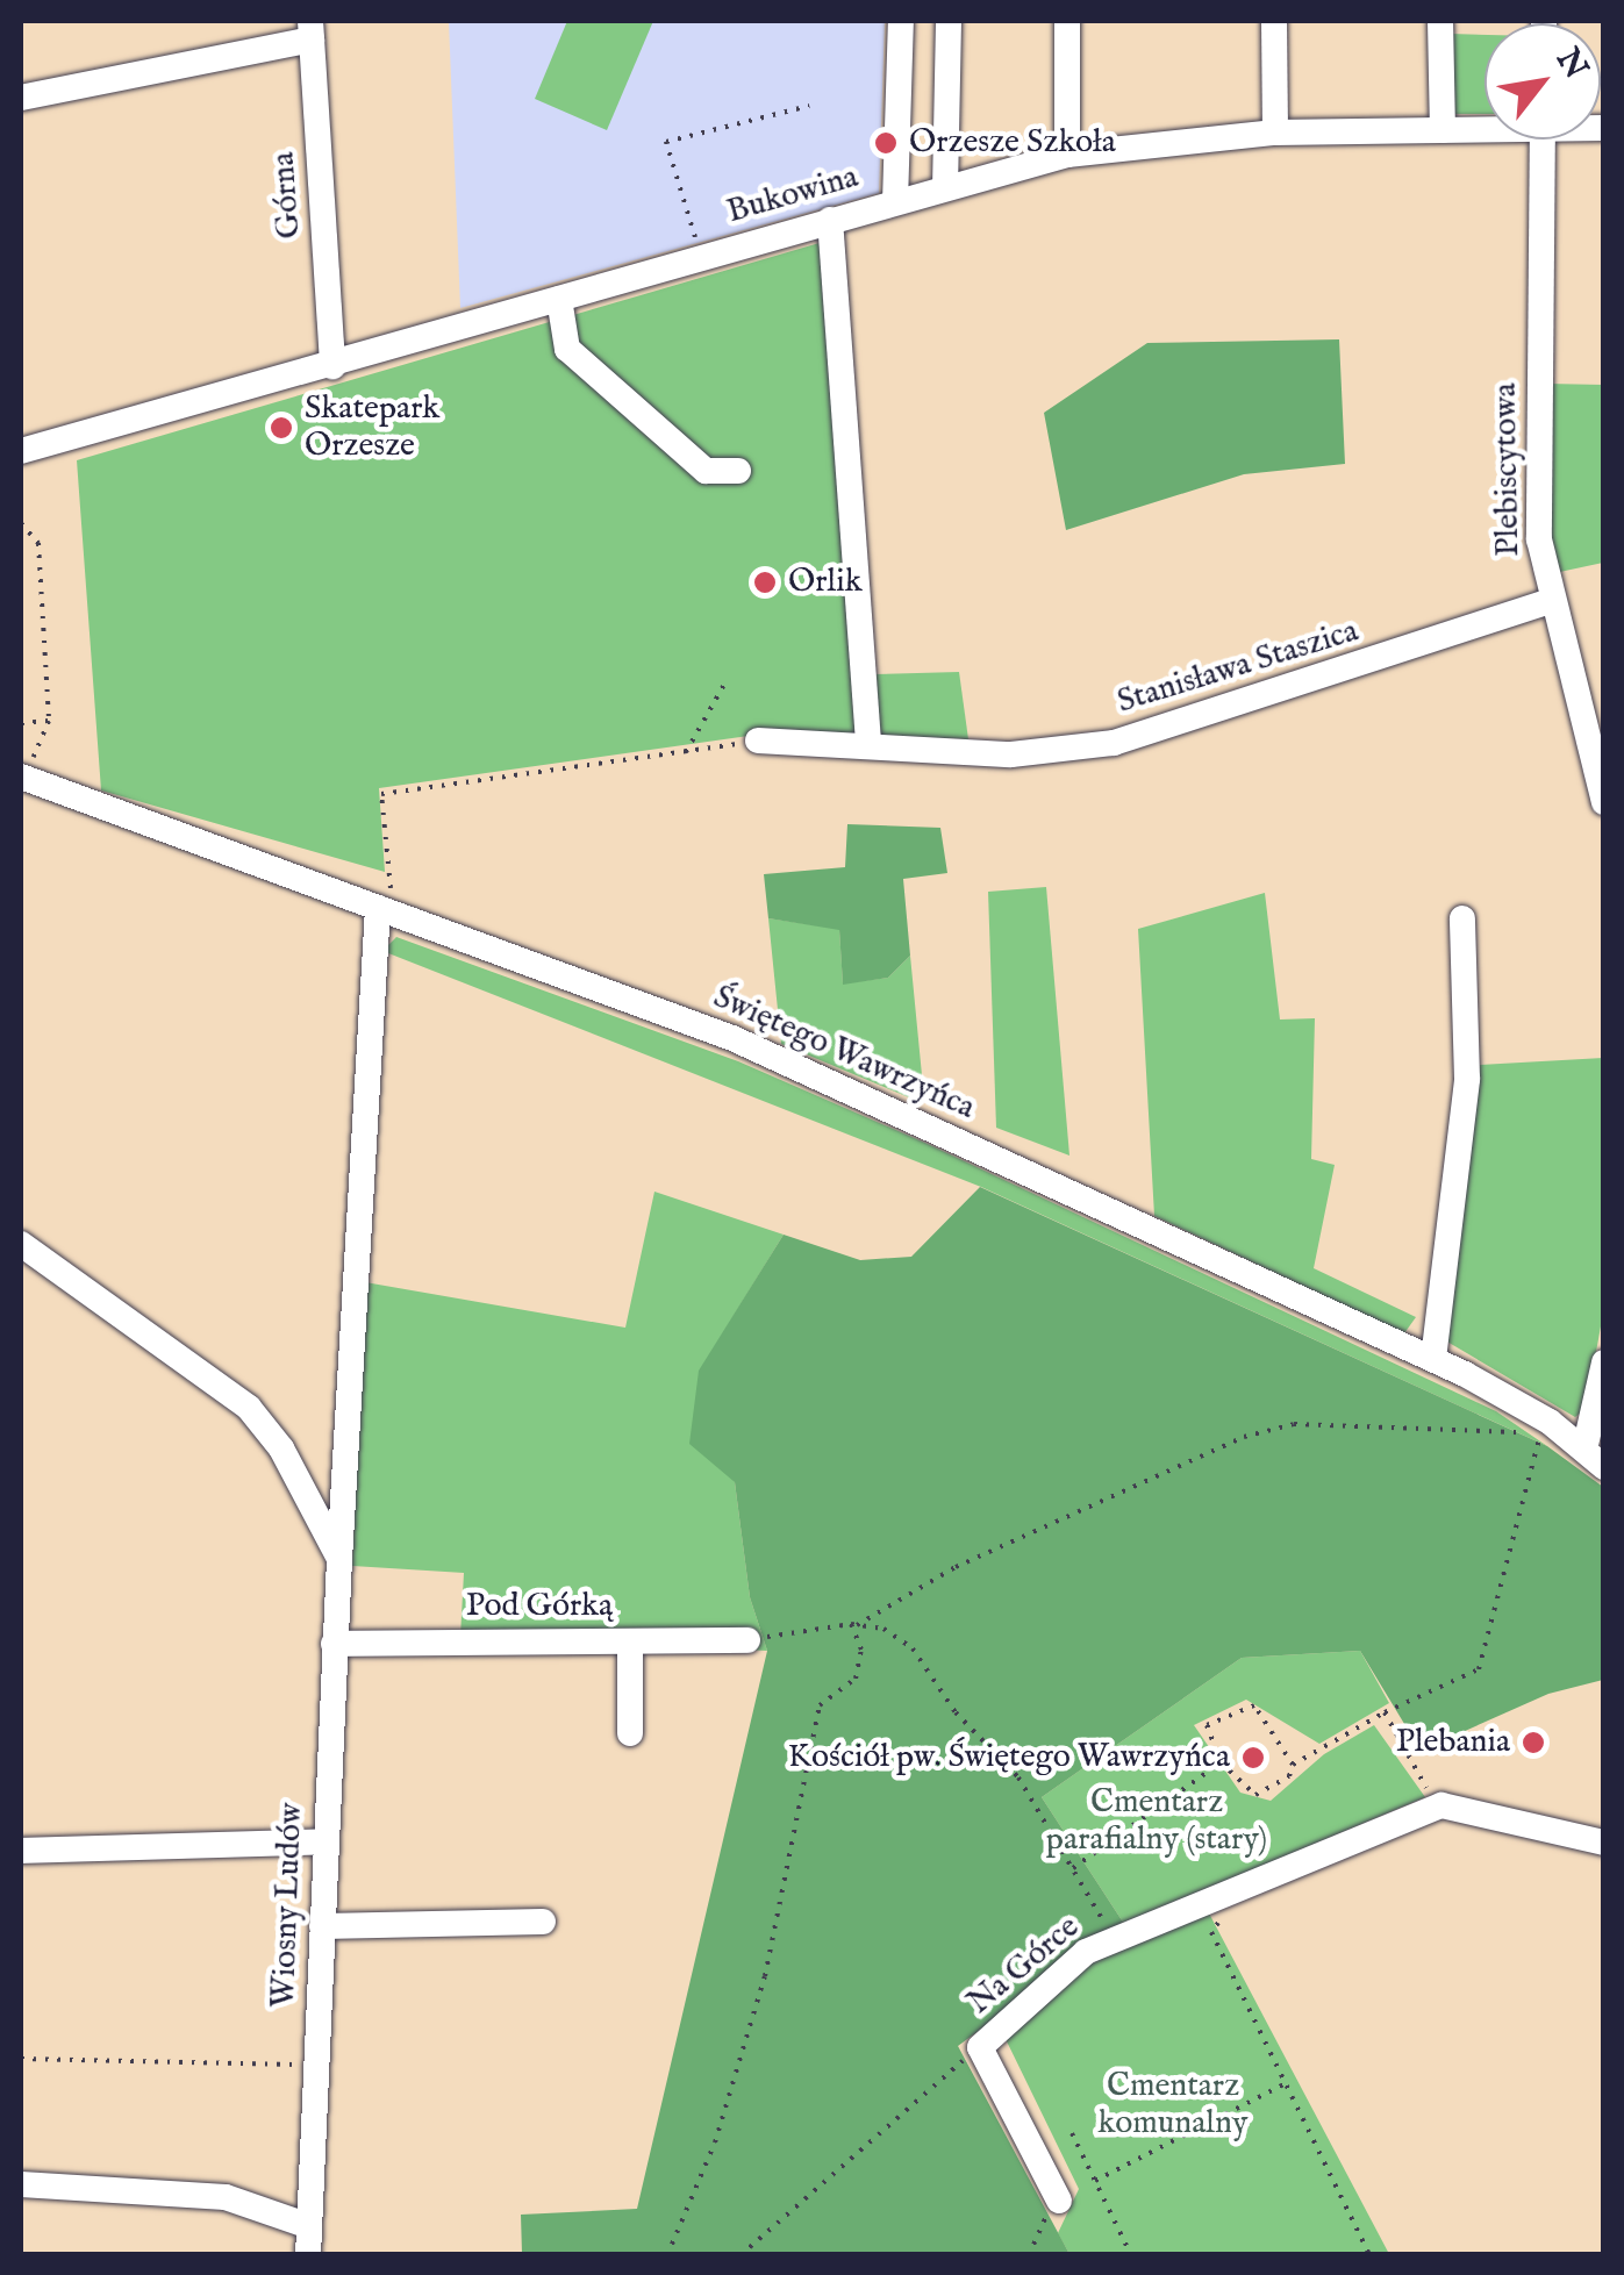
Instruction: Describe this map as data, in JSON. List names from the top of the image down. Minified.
{"streets":{"street":["Górna","Bukowina","Plebiscytowa","Stanisława Staszica","Świętego Wawrzyńca","Pod Górką","Wiosny Ludów","Na Górce"]},"crossings":[["Górna","Bukowina"],["Plebiscytowa","Stanisława Staszica"],["Świętego Wawrzyńca","Wiosny Ludów"],["Pod Górką","Wiosny Ludów"]],"parks":["Cmentarz parafialny (stary)","Cmentarz komunalny"],"places":["Orzesze Szkoła","Skatepark Orzesze","Orlik","Plebania","Kościół pw. Świętego Wawrzyńca"],"north":"top right"}
